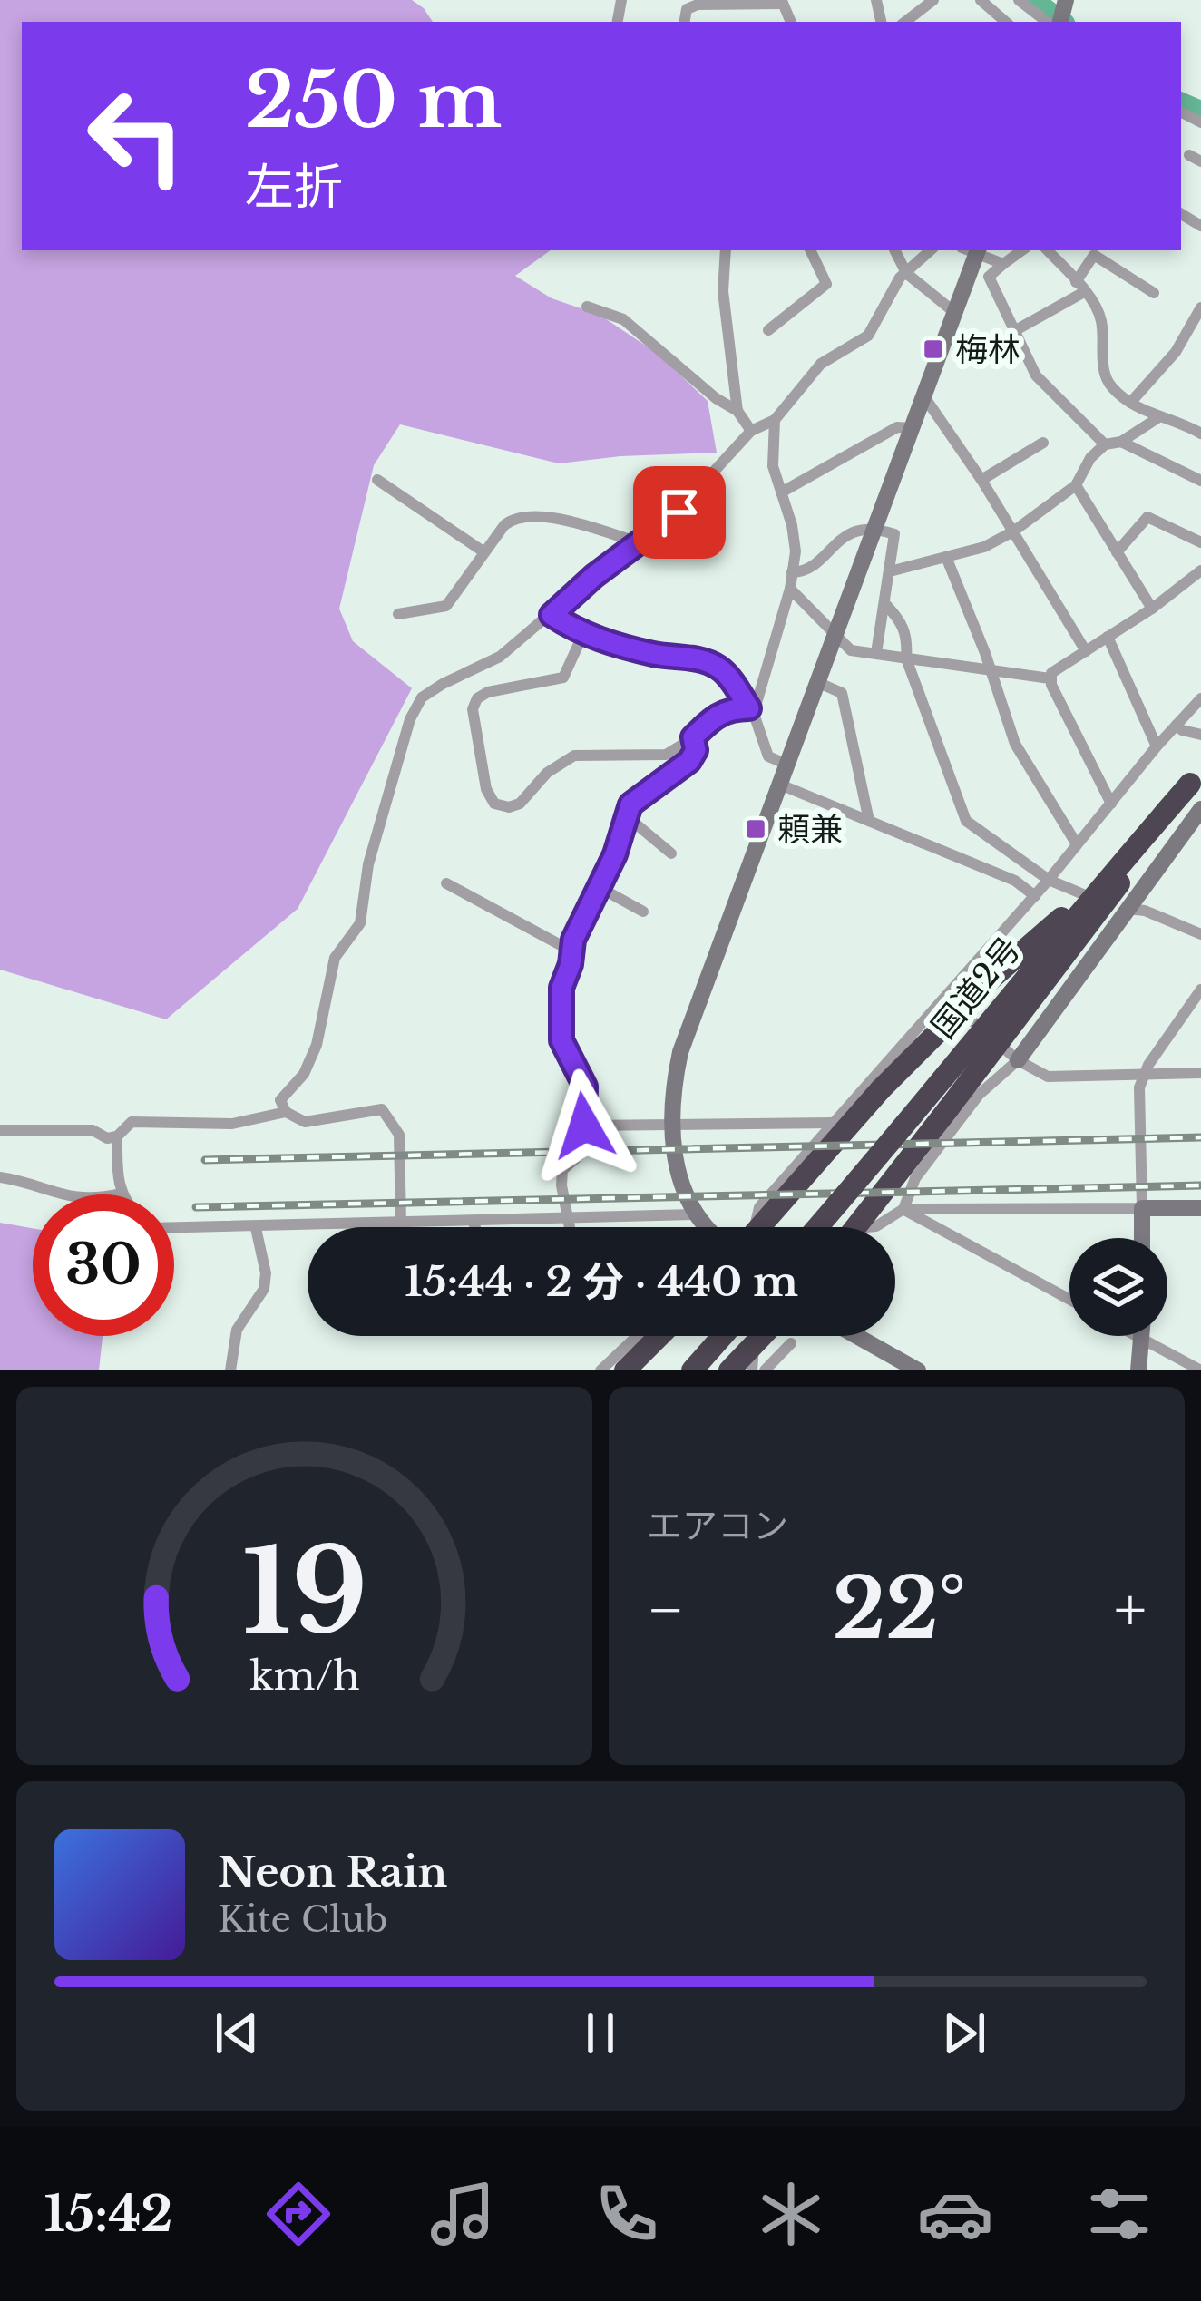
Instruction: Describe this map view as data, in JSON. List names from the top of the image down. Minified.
{"streets":{"highway":["国道2号"]},"places":{"transit":["梅林","頼兼"]},"page":{"turn":["250 m","左折"],"limit":"30","trip":"15:44 · 2 分 · 440 m","tile":"エアコン","heat":["−","22°","+"],"song":["Neon Rain","Kite Club"],"tabs":"15:42","gauge":["19","km/h"]}}
